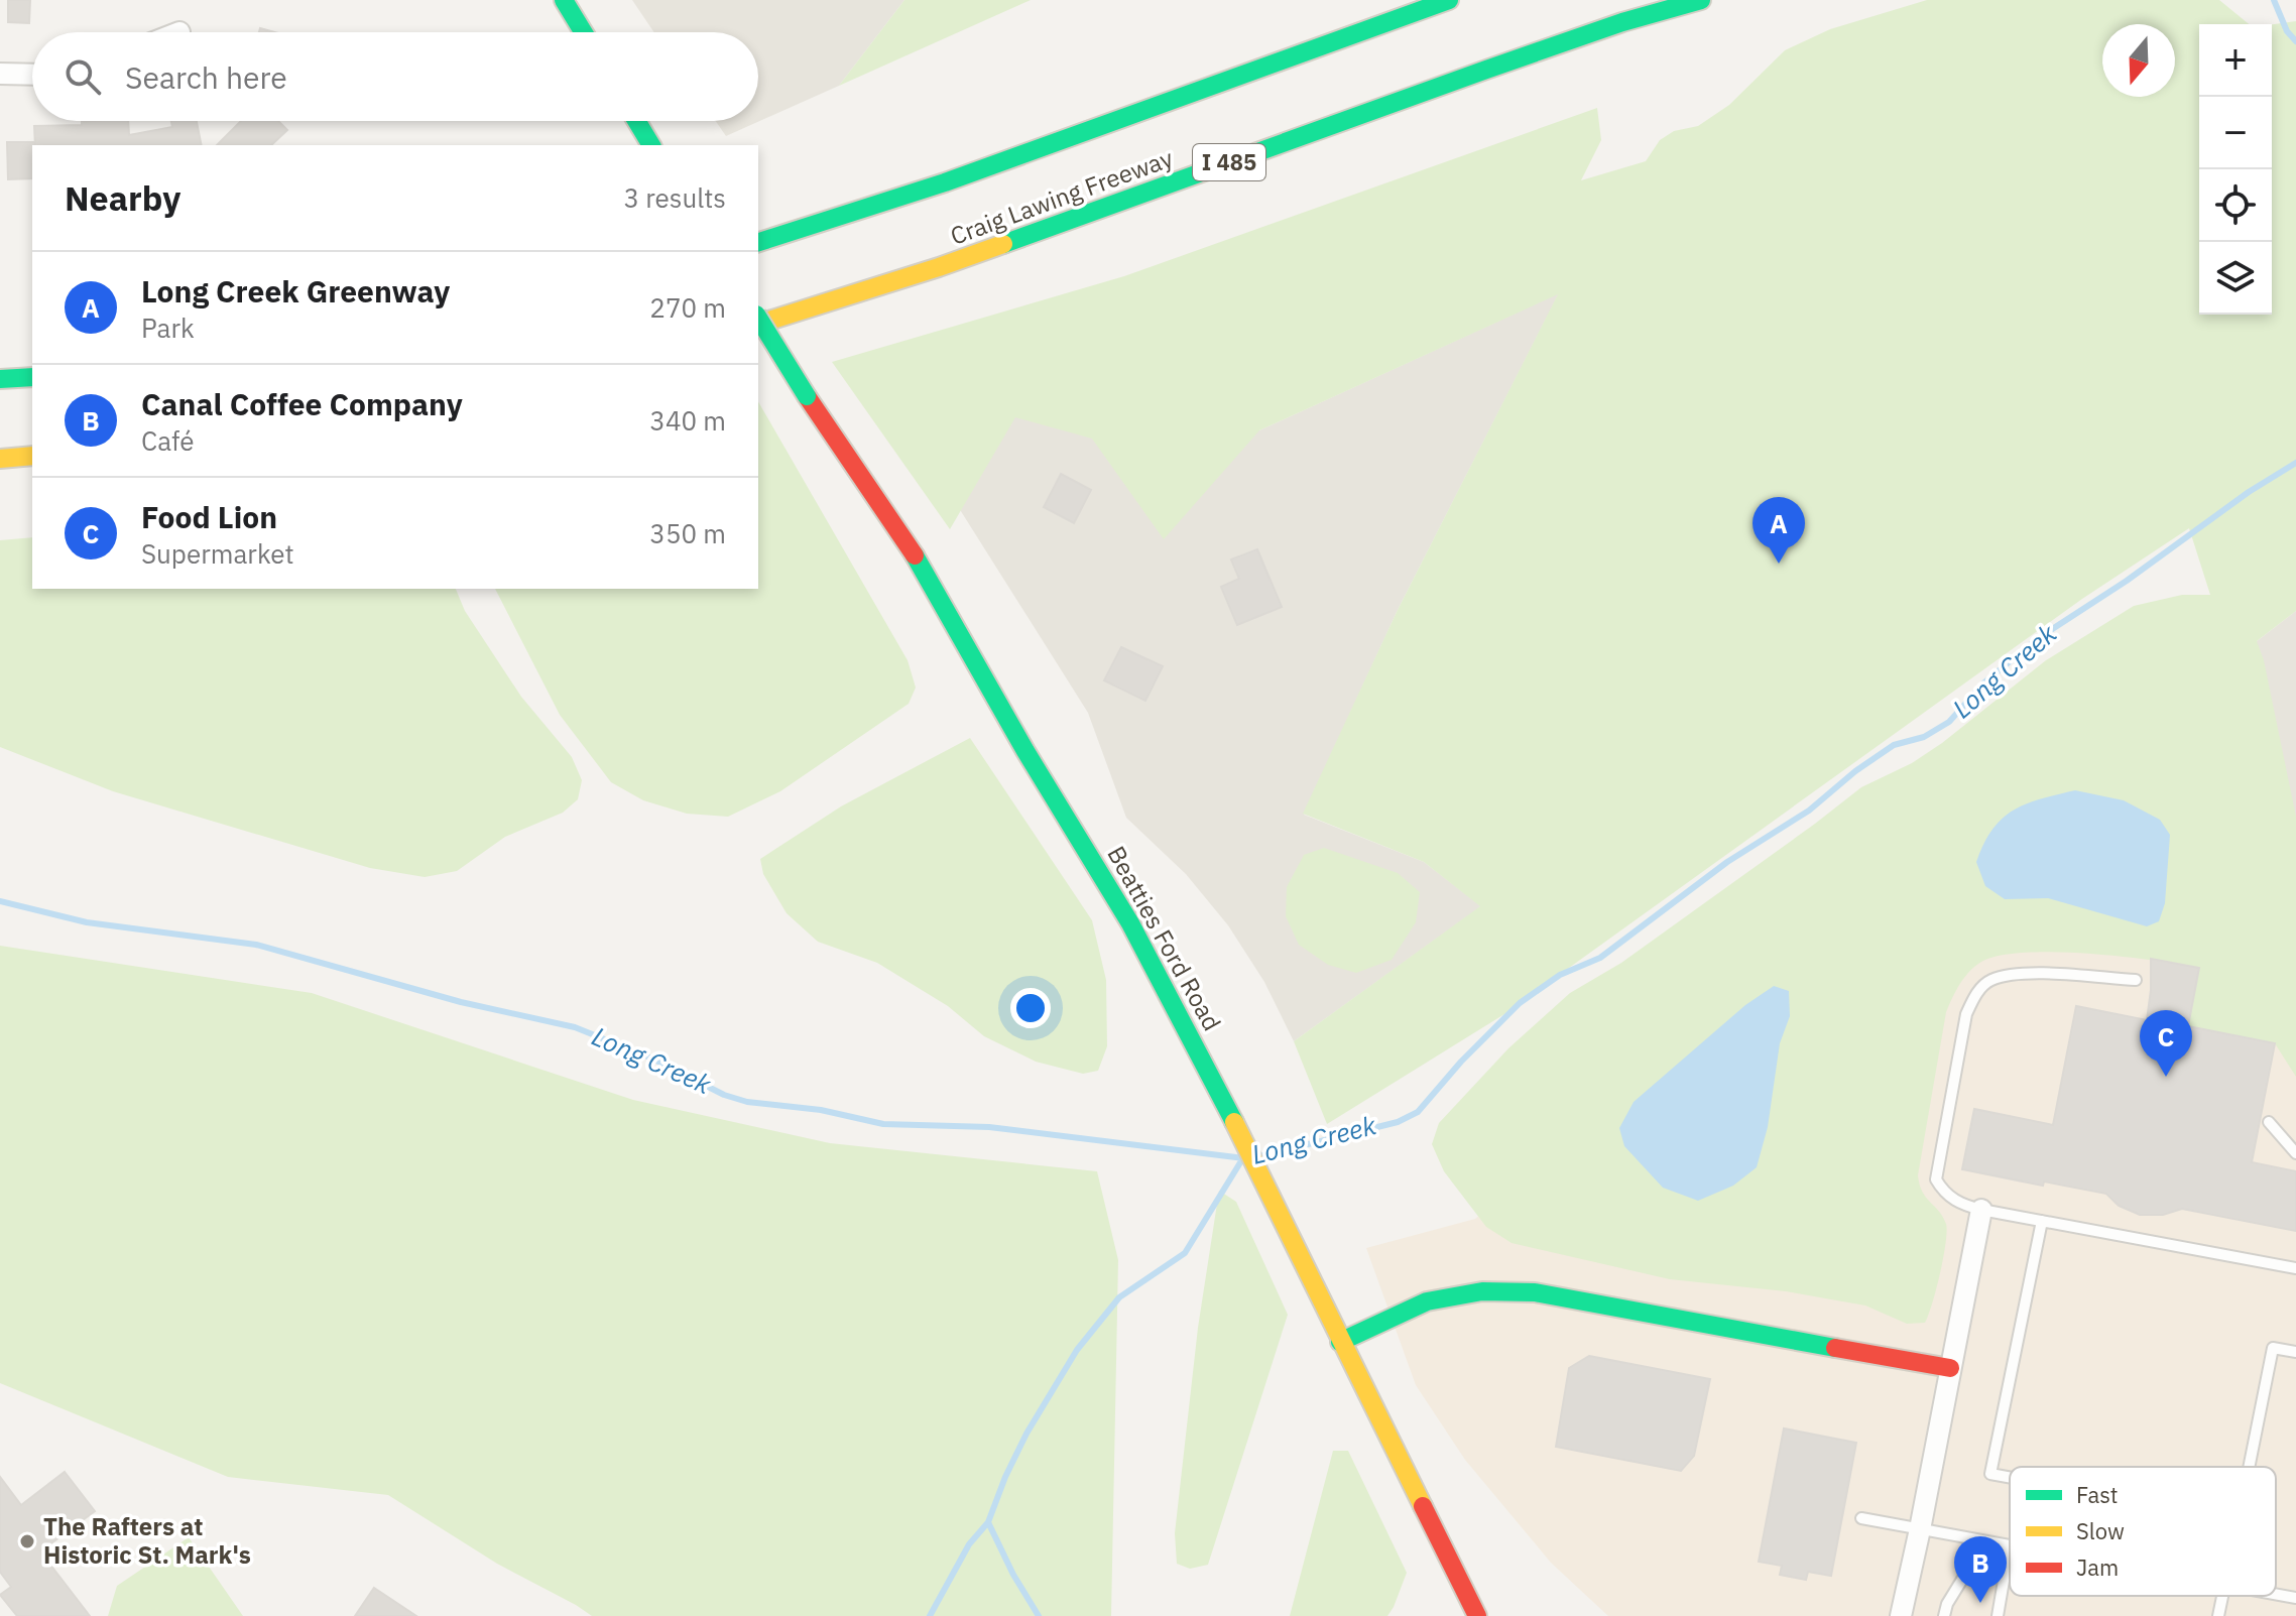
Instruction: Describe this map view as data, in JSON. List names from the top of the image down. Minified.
{"streets":{"main road":["I 485","Craig Lawing Freeway","Beatties Ford Road"]},"water":["Long Creek"],"places":["The Rafters at Historic St. Mark's"],"legend":["Fast","Slow","Jam"],"north":"bottom","page":{"map_buttons":["+","−"],"search":"Search here","heading":["Nearby","3 results"],"list":[{"mark":"A","name":"Long Creek Greenway","note":"Park","value":"270 m"},{"mark":"B","name":"Canal Coffee Company","note":"Café","value":"340 m"},{"mark":"C","name":"Food Lion","note":"Supermarket","value":"350 m"}],"pins":["A","C","B"]}}
